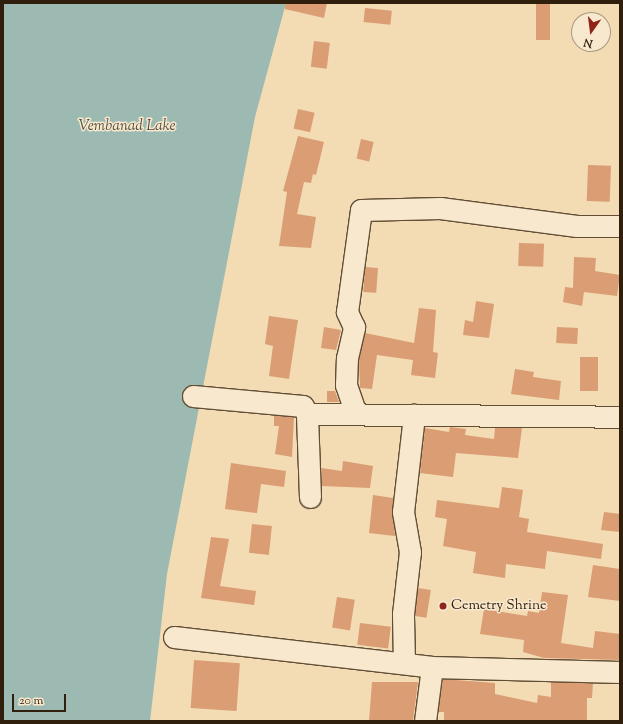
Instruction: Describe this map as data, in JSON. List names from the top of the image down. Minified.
{"water":["Vembanad Lake"],"places":["Cemetry Shrine"],"scale_bar":"20 m","north":"bottom"}
